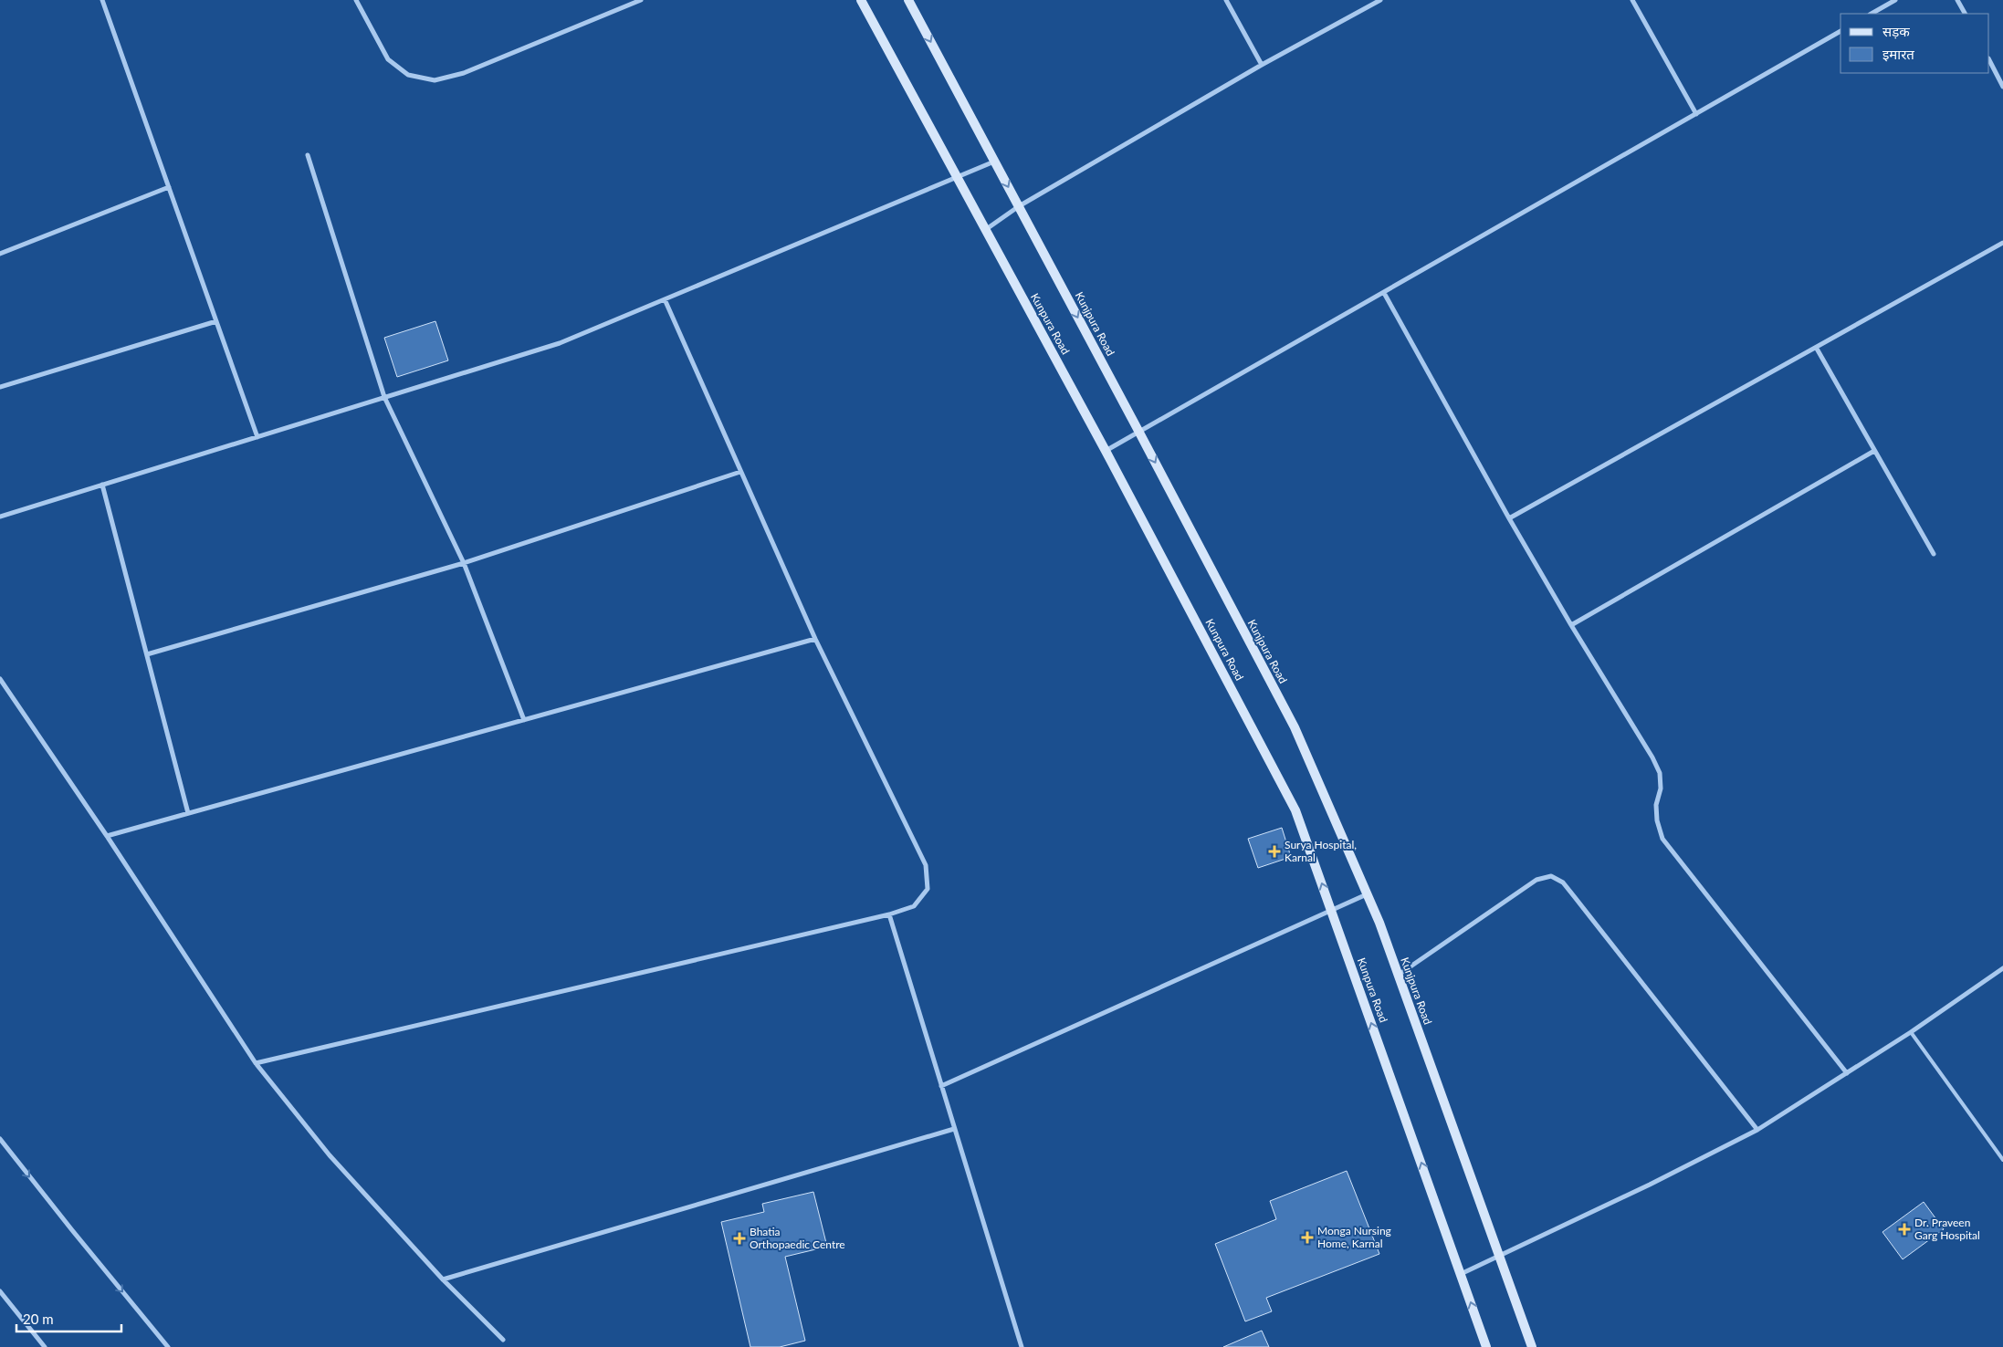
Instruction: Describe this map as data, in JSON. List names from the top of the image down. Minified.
{"streets":{"street":["Kunpura Road","Kunjpura Road"]},"one_way":["Kunpura Road","Kunjpura Road"],"places":{"health":["Surya Hospital, Karnal","Dr. Praveen Garg Hospital","Monga Nursing Home, Karnal","Bhatia Orthopaedic Centre"]},"legend":["सड़क","इमारत"],"scale_bar":"20 m"}
